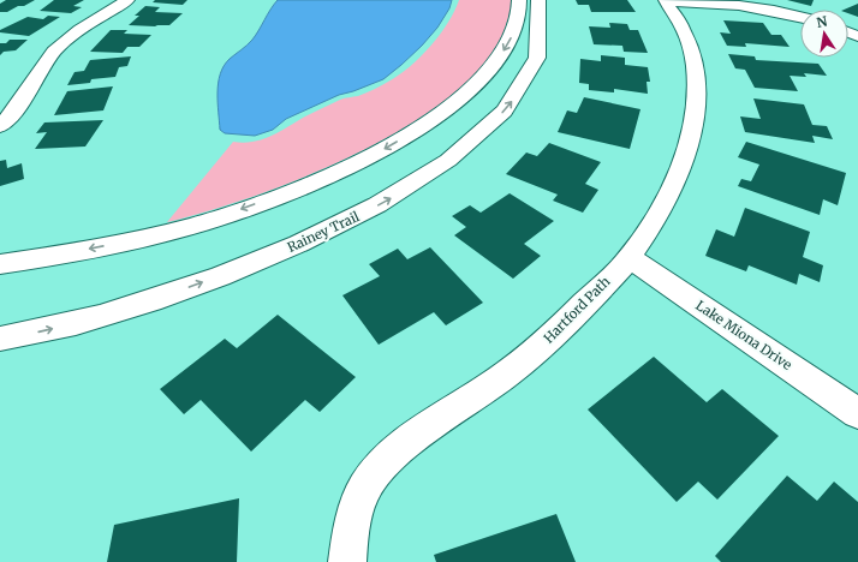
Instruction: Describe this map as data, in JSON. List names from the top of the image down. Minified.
{"streets":{"street":["Rainey Trail","Hartford Path","Lake Miona Drive"]},"crossings":[["Hartford Path","Lake Miona Drive"]],"north":"top"}
